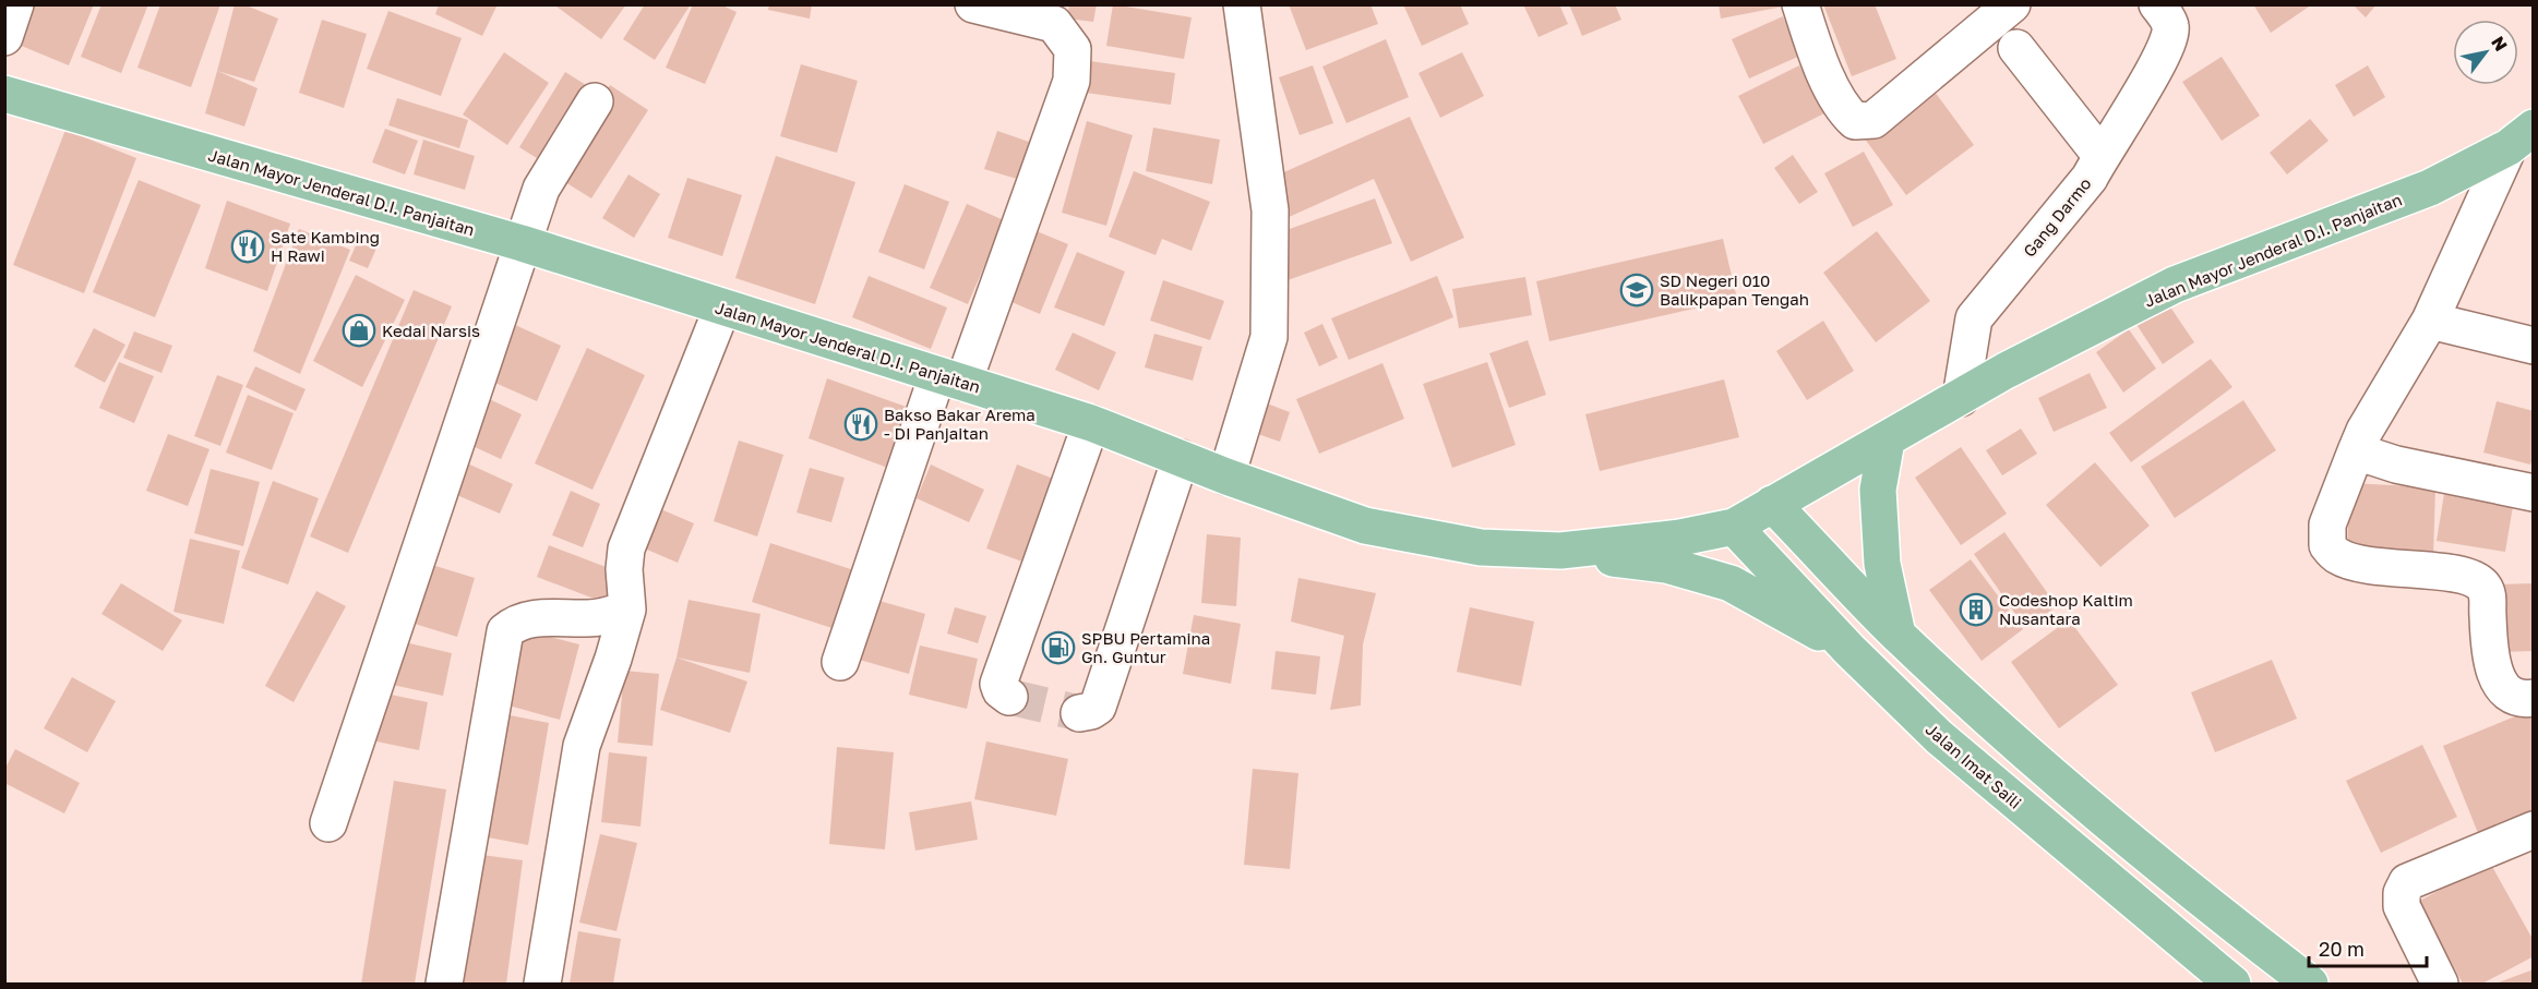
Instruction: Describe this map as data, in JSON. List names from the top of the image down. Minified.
{"streets":{"main road":["Jalan Mayor Jenderal D.I. Panjaitan","Jalan Imat Saili"],"street":["Gang Darmo"]},"crossings":[["Jalan Mayor Jenderal D.I. Panjaitan","Gang Darmo"],["Jalan Mayor Jenderal D.I. Panjaitan","Jalan Imat Saili"]],"places":{"restaurant":["Sate Kambing H Rawi","Bakso Bakar Arema - DI Panjaitan"],"school or university":["SD Negeri 010 Balikpapan Tengah"],"shop":["Kedai Narsis"],"building":["Codeshop Kaltim Nusantara"],"fuel station":["SPBU Pertamina Gn. Guntur"]},"scale_bar":"20 m","north":"top right"}
